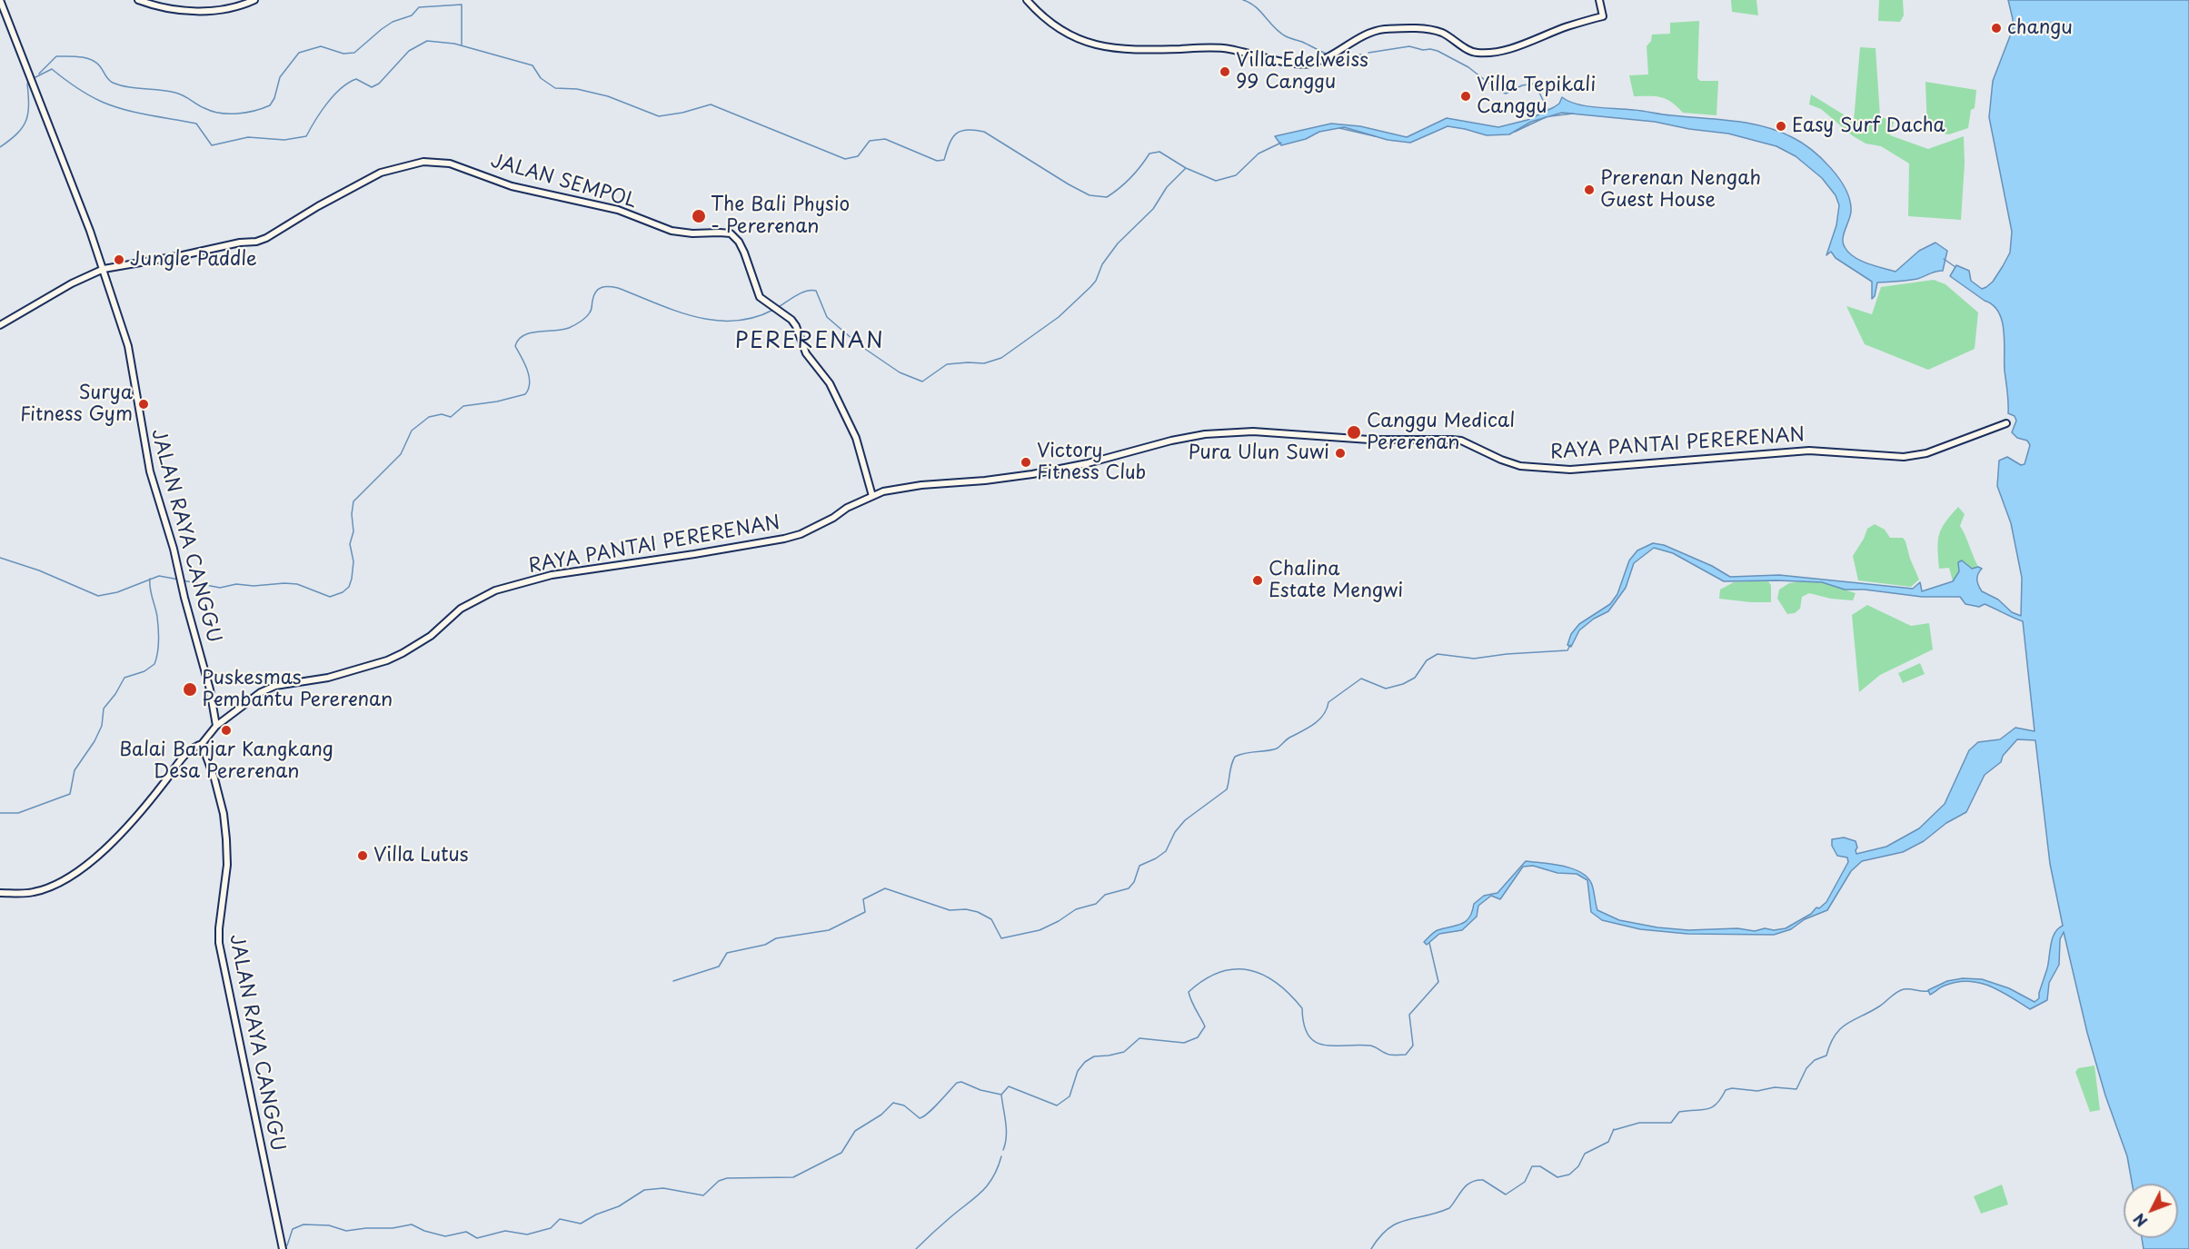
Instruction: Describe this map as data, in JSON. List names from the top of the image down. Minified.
{"streets":{"street":["JALAN SEMPOL","RAYA PANTAI PERERENAN","JALAN RAYA CANGGU"]},"crossings":[["JALAN SEMPOL","RAYA PANTAI PERERENAN"],["JALAN SEMPOL","JALAN RAYA CANGGU"],["RAYA PANTAI PERERENAN","JALAN RAYA CANGGU"]],"districts":["PERERENAN"],"places":["changu","Villa Edelweiss 99 Canggu","Villa Tepikali Canggu","Easy Surf Dacha","Prerenan Nengah Guest House","The Bali Physio - Pererenan","Jungle Paddle","Surya Fitness Gym","Canggu Medical Pererenan","Pura Ulun Suwi","Victory Fitness Club","Chalina Estate Mengwi","Puskesmas Pembantu Pererenan","Balai Banjar Kangkang Desa Pererenan","Villa Lutus"],"north":"bottom left"}
